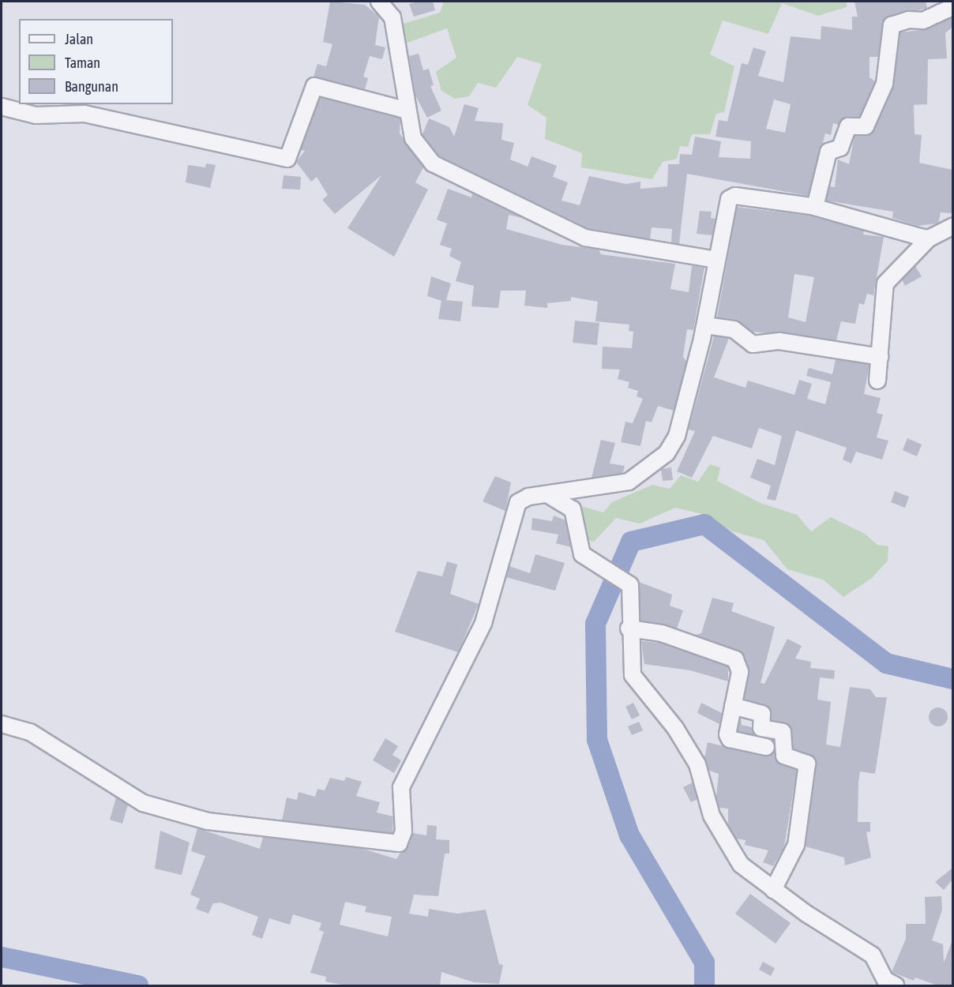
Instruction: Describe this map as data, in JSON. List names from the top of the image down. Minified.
{"legend":["Jalan","Taman","Bangunan"]}
